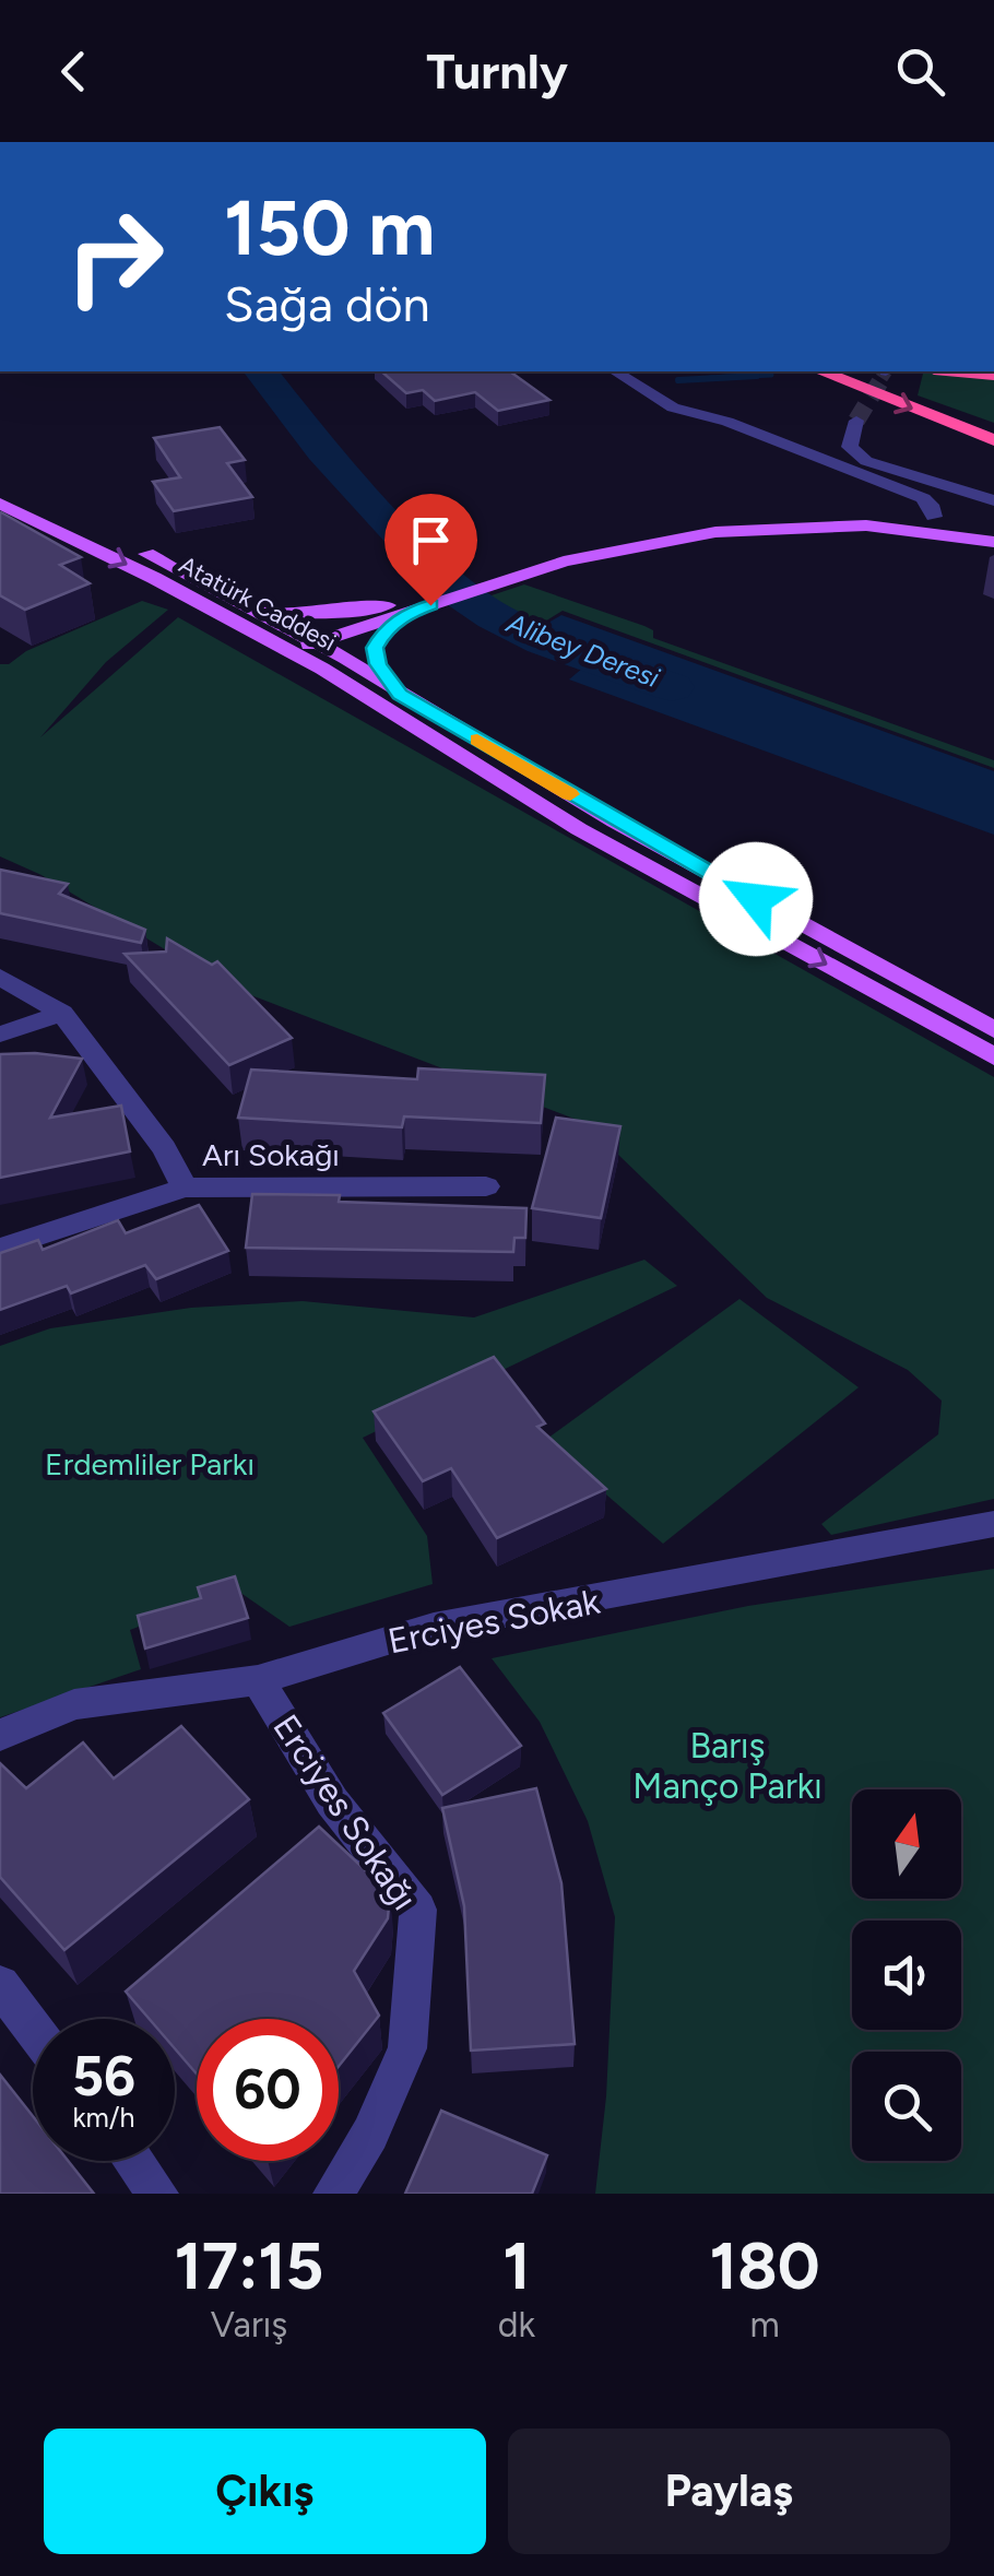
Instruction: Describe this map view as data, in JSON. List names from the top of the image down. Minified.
{"streets":{"main road":["Atatürk Caddesi"],"street":["Arı Sokağı","Erciyes Sokak","Erciyes Sokağı"]},"crossings":[["Erciyes Sokak","Erciyes Sokağı"]],"water":["Alibey Deresi"],"parks":["Erdemliler Parkı","Barış Manço Parkı"],"north":"top","page":{"header":"Turnly","turn":["150 m","Sağa dön"],"speed":"56 km/h","limit":"60","eta":["17:15","Varış","1","dk","180","m"],"buttons":["Çıkış","Paylaş"]}}
